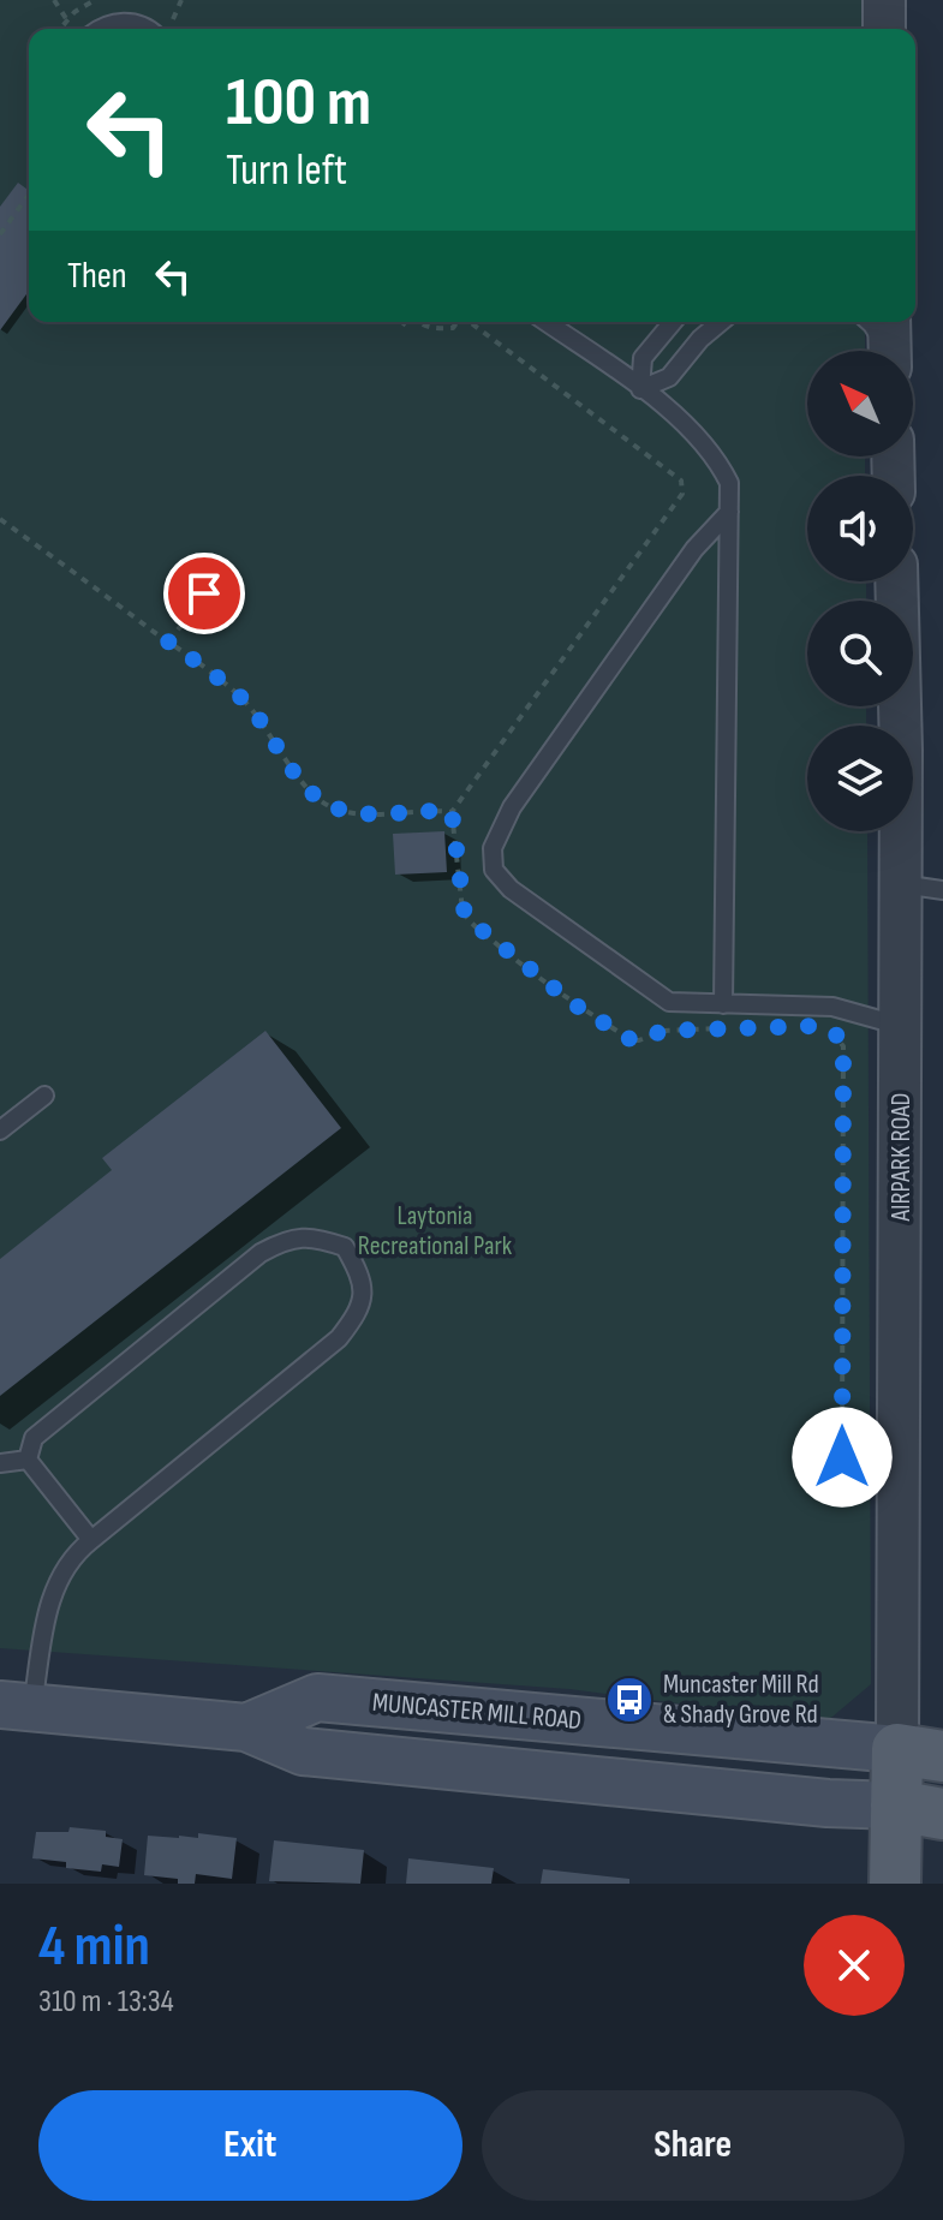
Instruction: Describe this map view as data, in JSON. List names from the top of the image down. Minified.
{"streets":{"main road":["MUNCASTER MILL ROAD"],"street":["AIRPARK ROAD"]},"crossings":[["AIRPARK ROAD","MUNCASTER MILL ROAD"]],"parks":["Laytonia Recreational Park"],"places":{"bus stop":["Muncaster Mill Rd & Shady Grove Rd"]},"north":"top left","page":{"turn":["100 m","Turn left"],"then":"Then","heading":["4 min","310 m · 13:34"],"buttons":["Exit","Share"]}}
